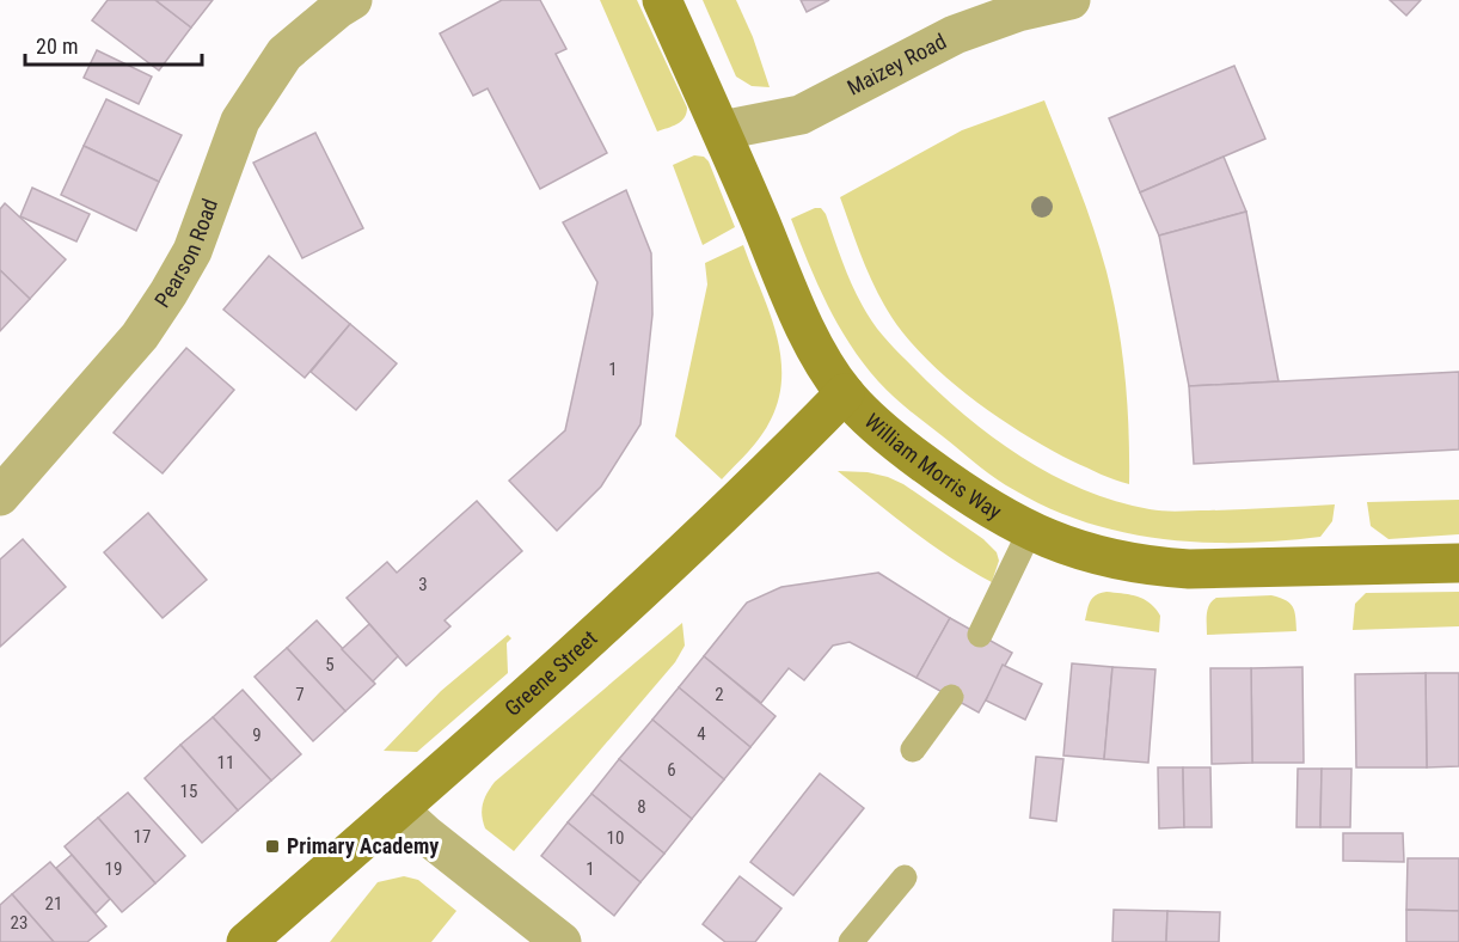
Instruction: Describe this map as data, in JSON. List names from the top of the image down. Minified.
{"streets":{"street":["Maizey Road","Pearson Road","William Morris Way","Greene Street"]},"crossings":[["Maizey Road","William Morris Way"],["William Morris Way","Greene Street"]],"places":{"transit":["Primary Academy"]},"house_numbers":["1","3","5","7","2","4","9","11","6","15","8","17","10","19","1","21","23"],"scale_bar":"20 m"}
